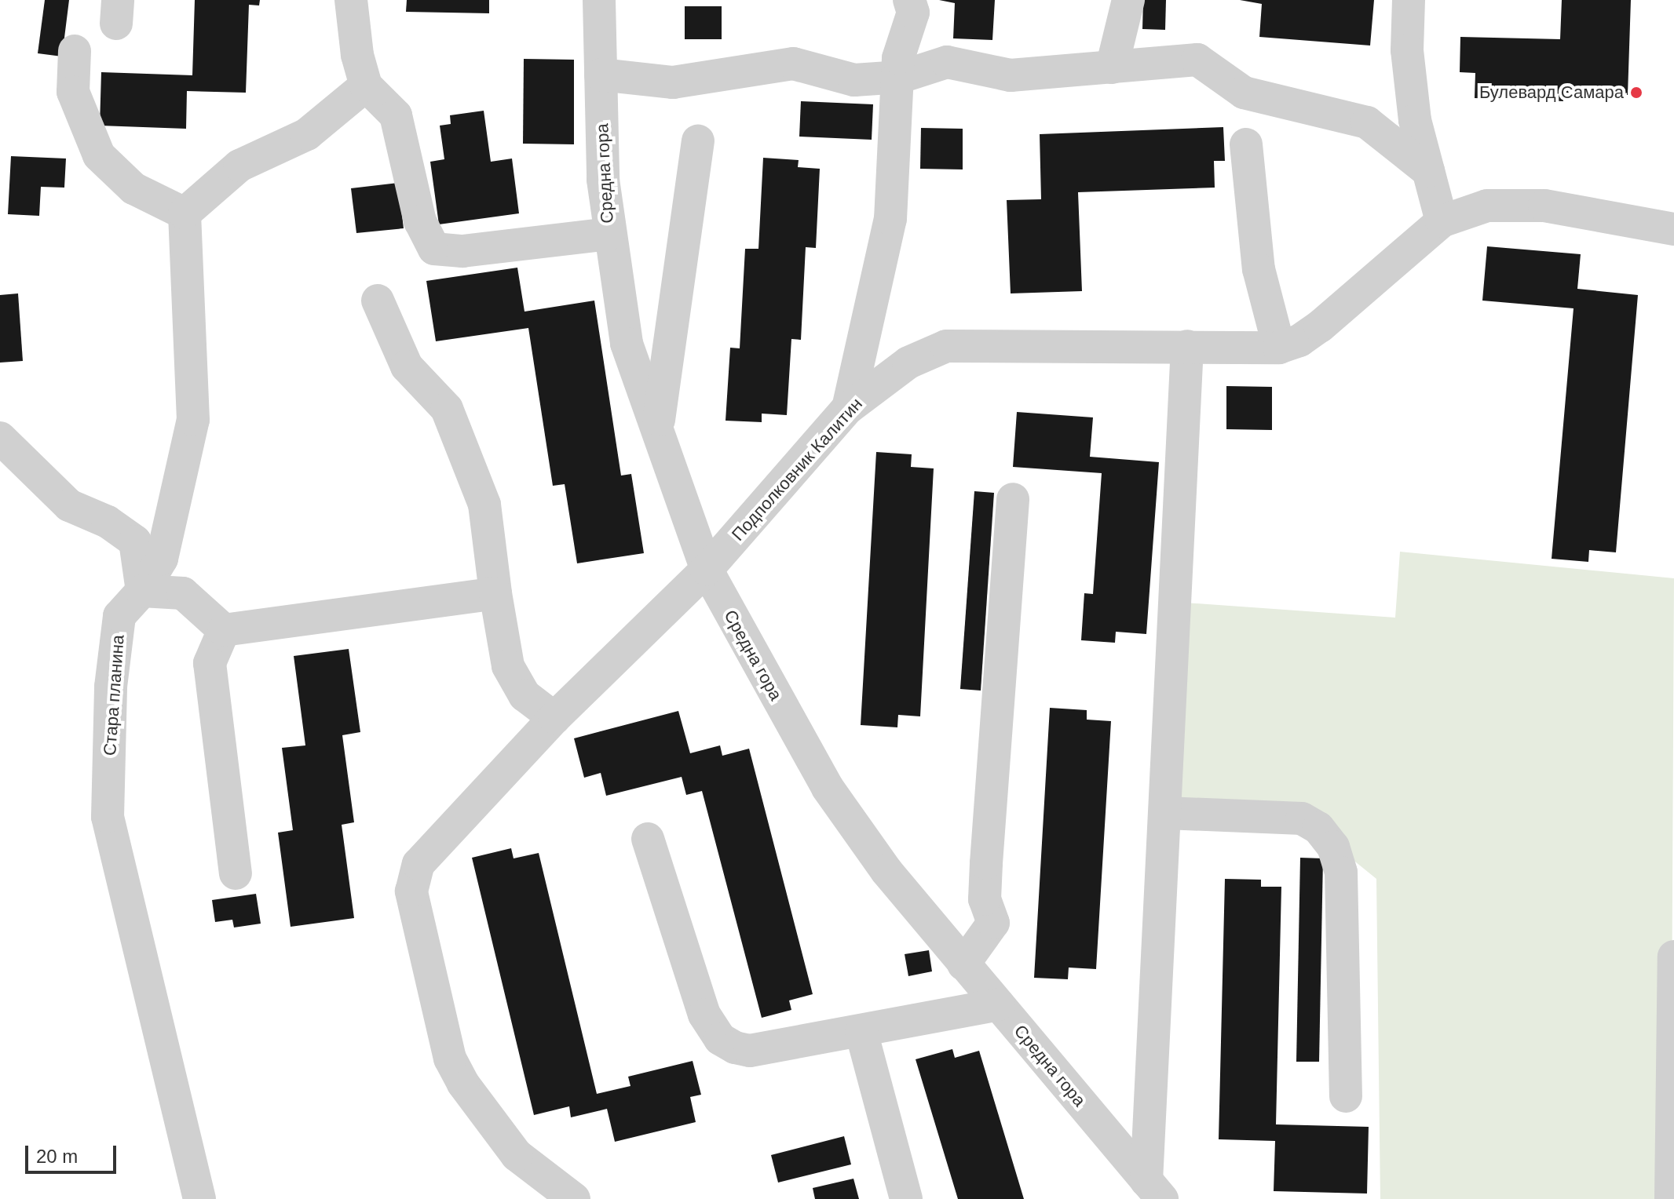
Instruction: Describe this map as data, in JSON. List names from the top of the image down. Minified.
{"streets":{"street":["Средна гора","Подполковник Калитин","Стара планина"]},"crossings":[["Средна гора","Подполковник Калитин"]],"places":["Булевард Самара"],"scale_bar":"20 m"}
